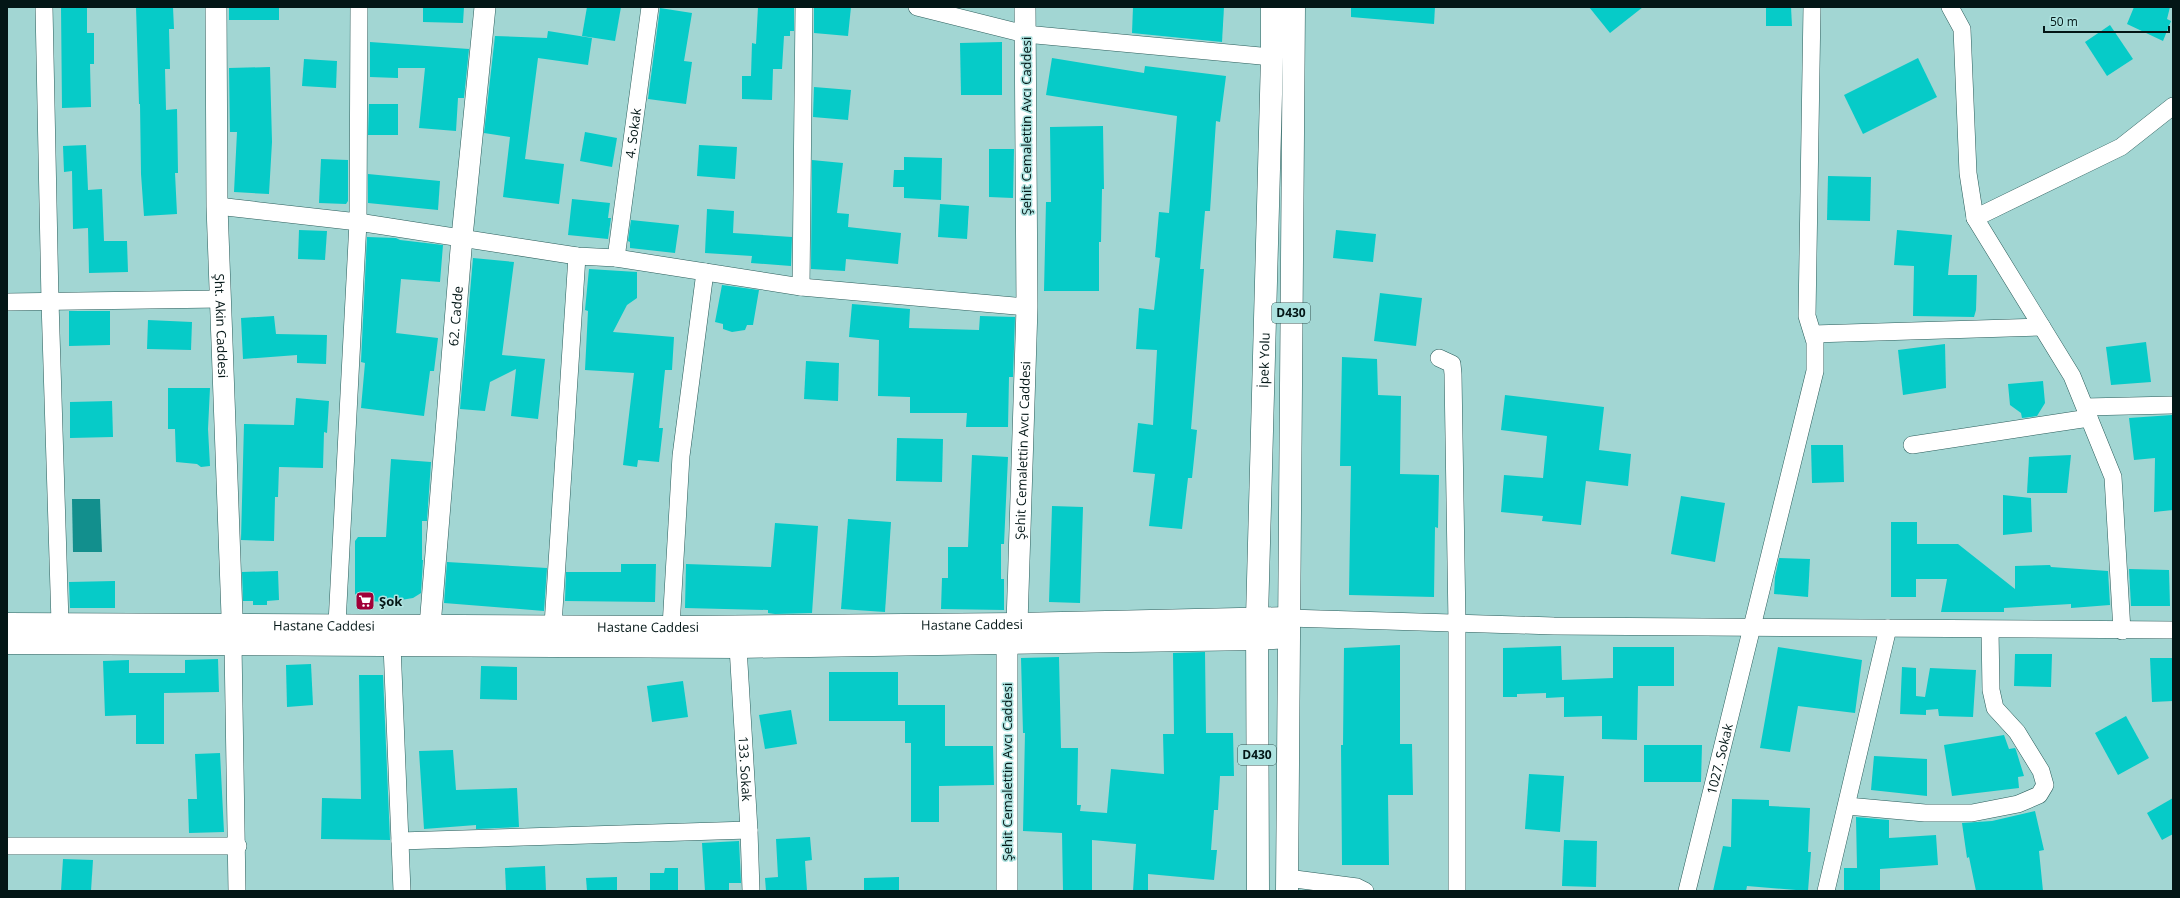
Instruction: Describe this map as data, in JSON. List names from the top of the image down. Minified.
{"streets":{"main road":["D430","İpek Yolu","Hastane Caddesi"],"street":["Şehit Cemalettin Avcı Caddesi","4. Sokak","62. Cadde","Şht. Akin Caddesi","1027. Sokak","133. Sokak"]},"crossings":[["Şehit Cemalettin Avcı Caddesi","Hastane Caddesi"],["D430","İpek Yolu"],["D430","Hastane Caddesi"],["62. Cadde","Hastane Caddesi"],["Şht. Akin Caddesi","Hastane Caddesi"],["İpek Yolu","Hastane Caddesi"],["Hastane Caddesi","133. Sokak"]],"places":{"supermarket":["Şok"]},"scale_bar":"50 m"}
